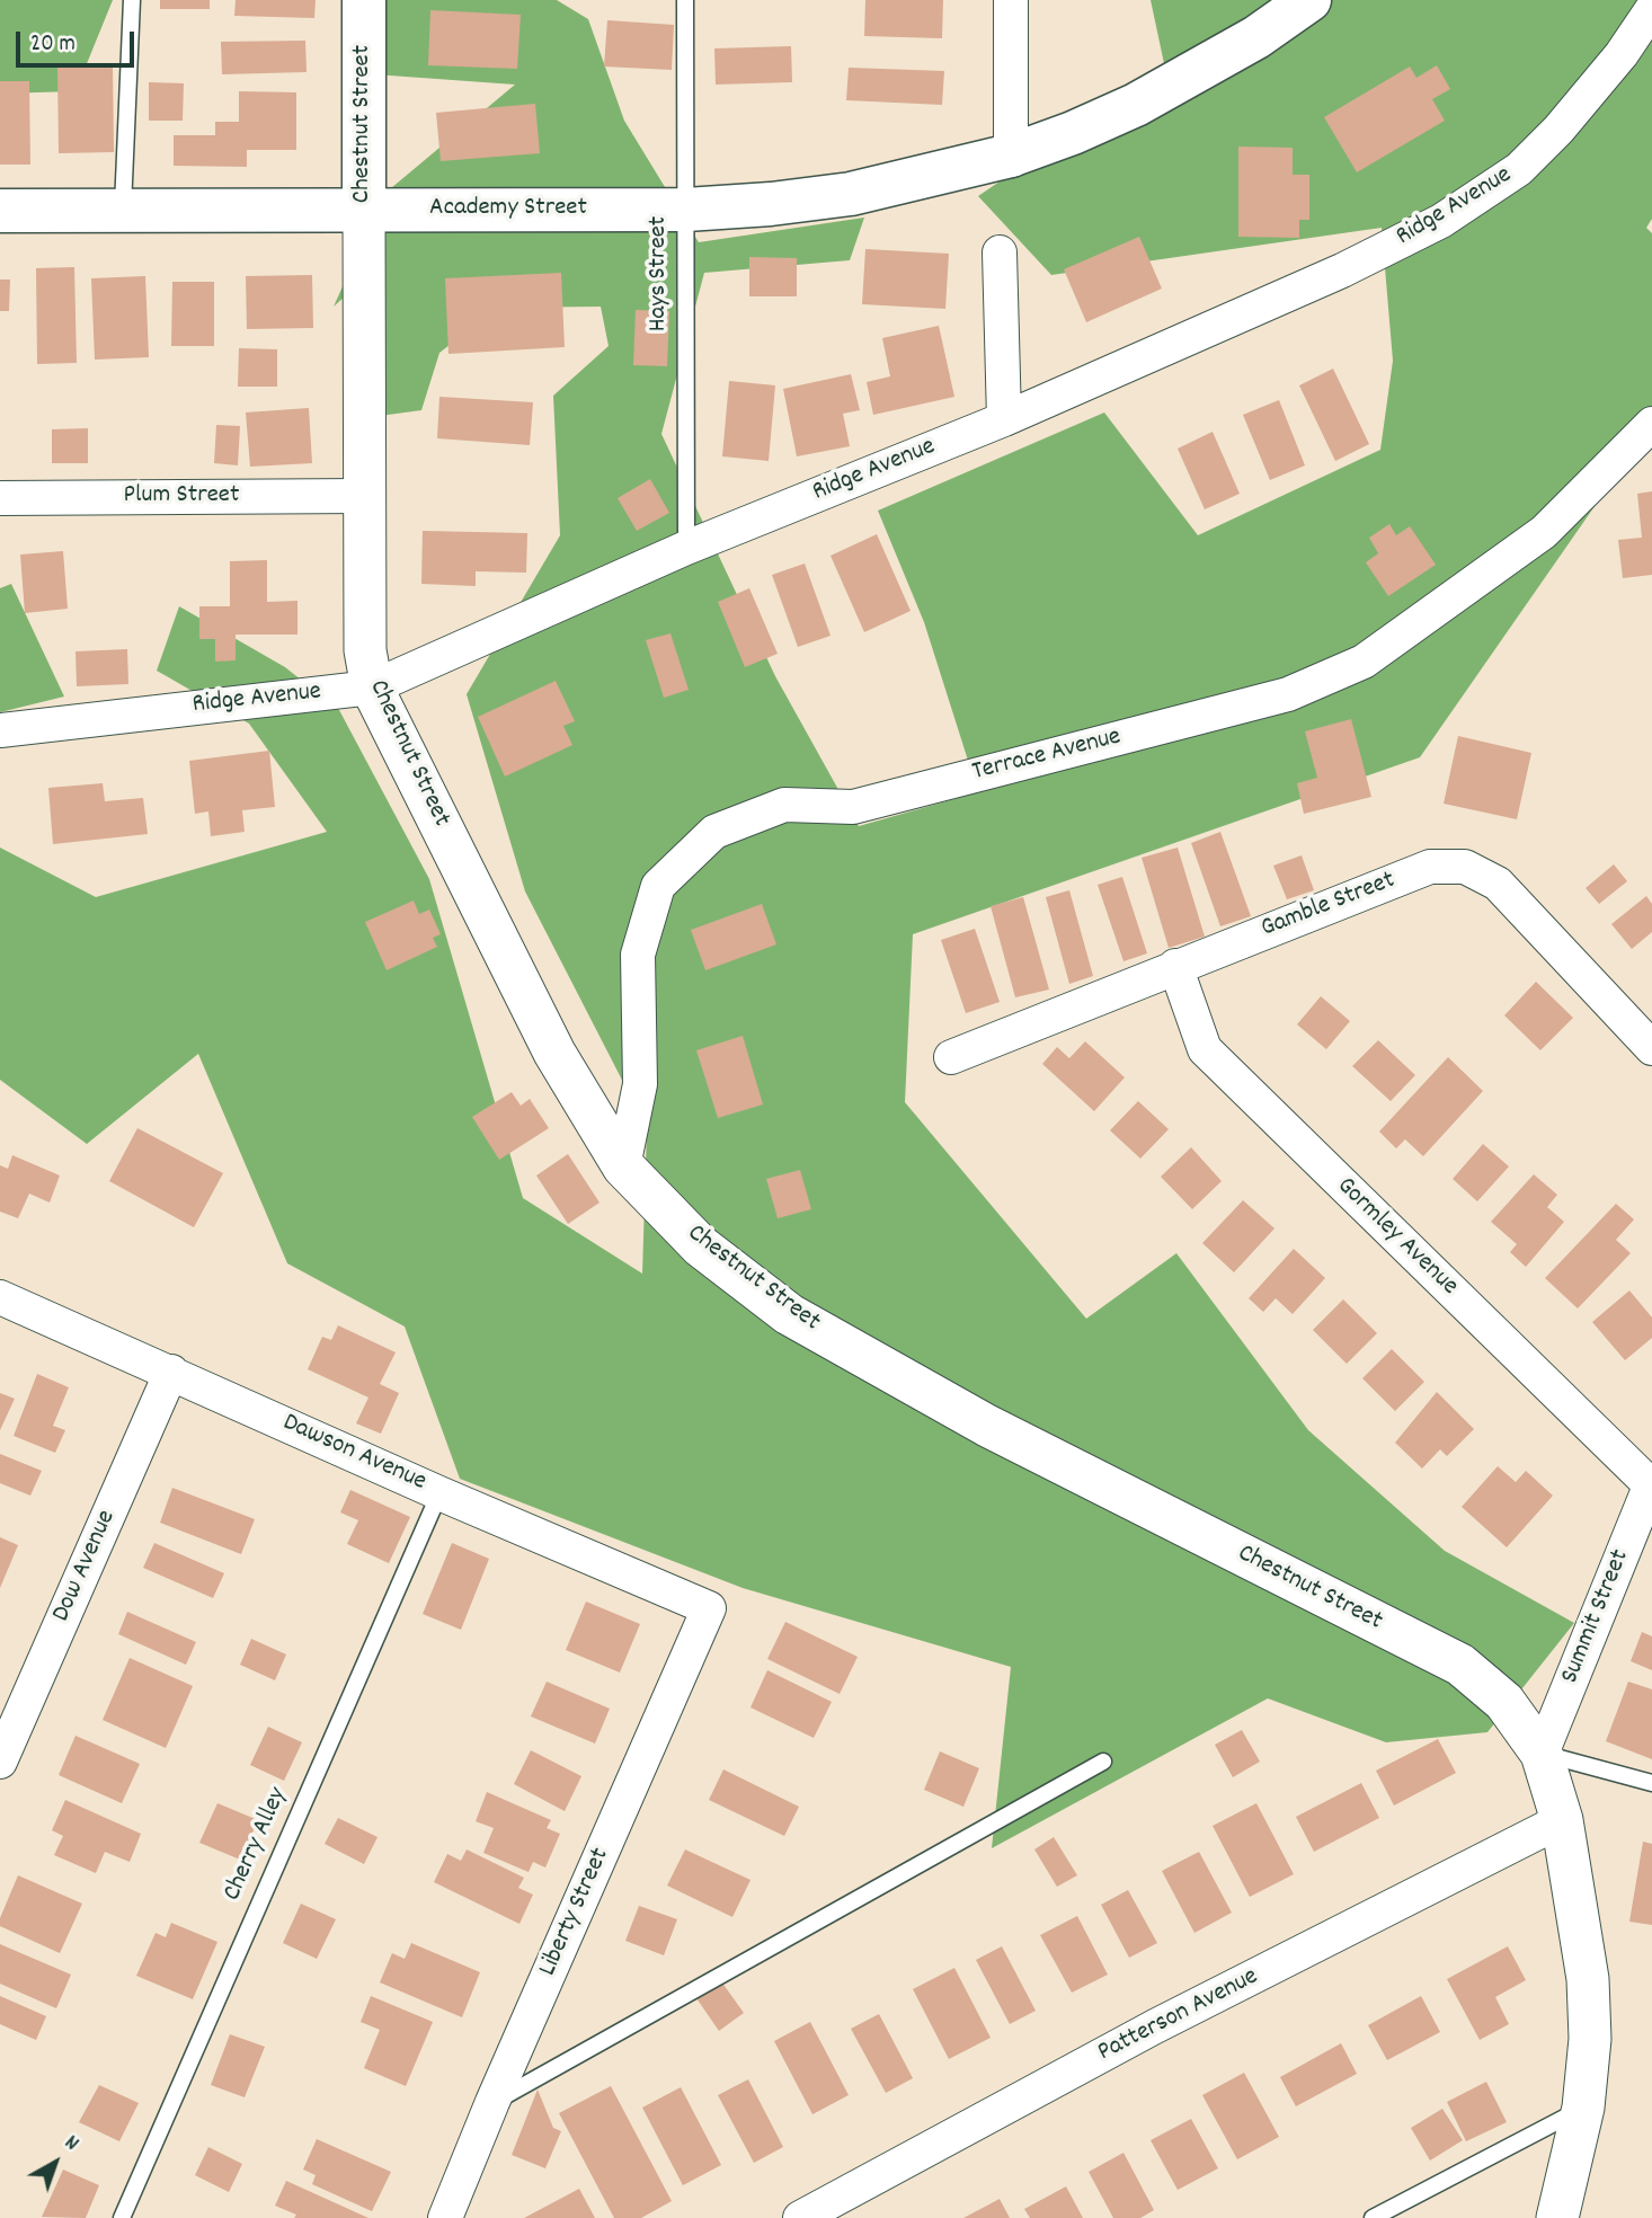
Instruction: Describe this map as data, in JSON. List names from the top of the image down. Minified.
{"streets":{"main road":["Chestnut Street","Academy Street"],"street":["Ridge Avenue","Plum Street","Terrace Avenue","Gamble Street","Gormley Avenue","Dawson Avenue","Dow Avenue","Summit Street","Liberty Street","Patterson Avenue"],"lane":["Hays Street","Cherry Alley"]},"crossings":[["Chestnut Street","Ridge Avenue"],["Chestnut Street","Academy Street"],["Chestnut Street","Plum Street"],["Chestnut Street","Terrace Avenue"],["Chestnut Street","Summit Street"],["Chestnut Street","Patterson Avenue"],["Ridge Avenue","Hays Street"],["Academy Street","Hays Street"],["Gamble Street","Gormley Avenue"],["Gormley Avenue","Summit Street"],["Dawson Avenue","Dow Avenue"],["Dawson Avenue","Cherry Alley"],["Dawson Avenue","Liberty Street"]],"scale_bar":"20 m","north":"top right"}
